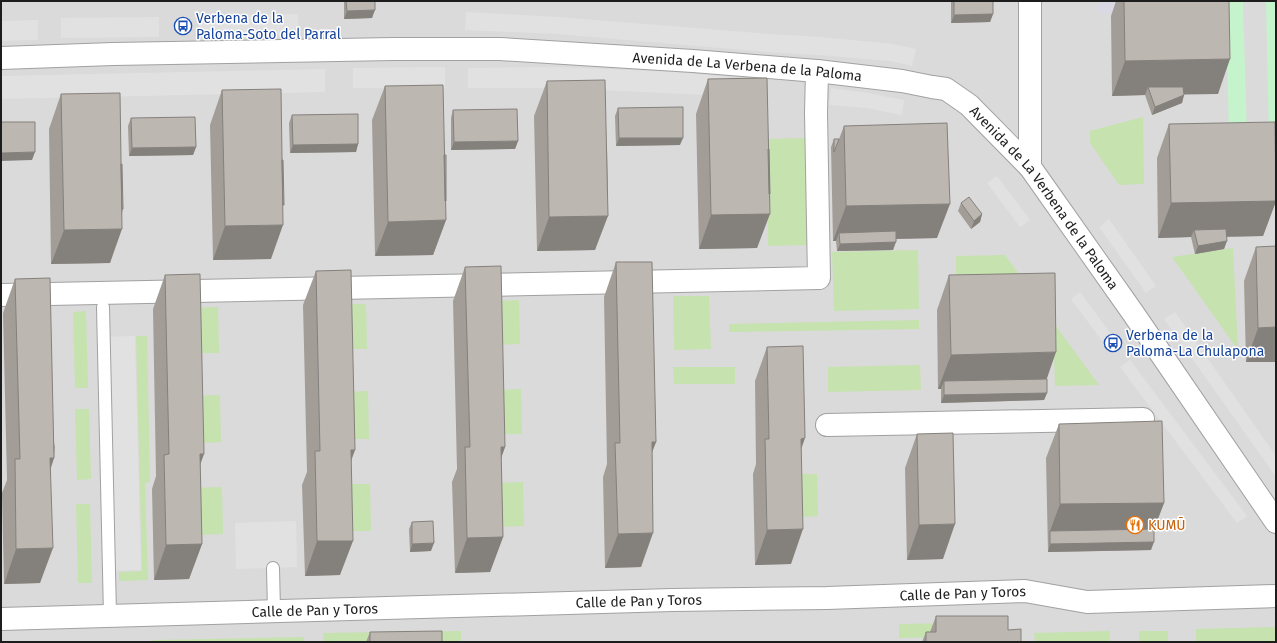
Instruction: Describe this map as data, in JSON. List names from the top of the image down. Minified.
{"streets":{"street":["Avenida de La Verbena de la Paloma","Calle de Pan y Toros"]},"places":{"bus stop":["Verbena de la Paloma-Soto del Parral","Verbena de la Paloma-La Chulapona"],"restaurant":["KUMŪ"]}}
